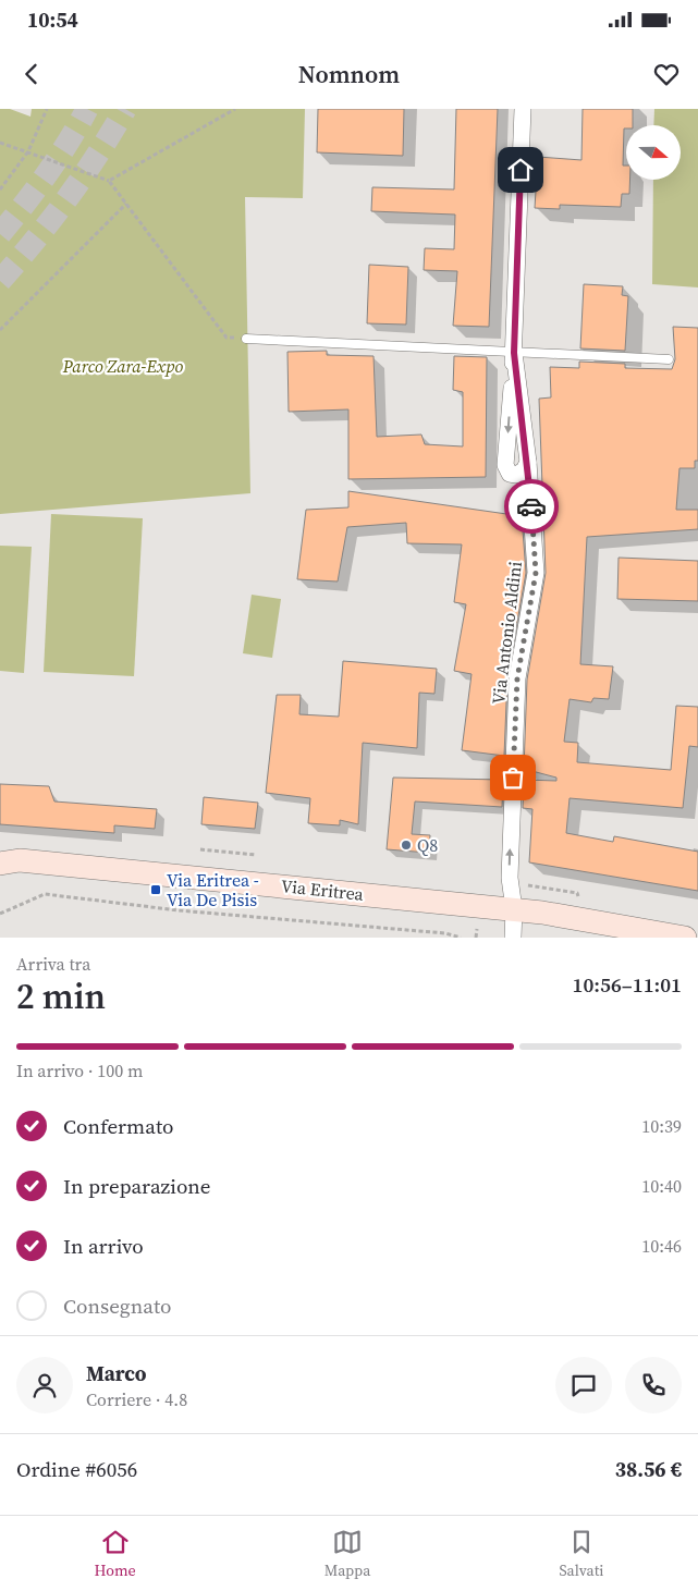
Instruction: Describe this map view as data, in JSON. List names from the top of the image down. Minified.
{"streets":{"street":["Via Antonio Aldini","Via Eritrea"]},"crossings":[["Via Antonio Aldini","Via Eritrea"]],"parks":["Parco Zara-Expo"],"places":{"other":["Q8"],"transit":["Via Eritrea - Via De Pisis"]},"north":"right","page":{"status":"10:54","header":"Nomnom","heading":["2 min","Arriva tra","10:56–11:01"],"panel":["Marco","Corriere · 4.8","Ordine #6056","38.56 €"],"bar":"In arrivo · 100 m","list":[["Confermato","10:39"],["In preparazione","10:40"],["In arrivo","10:46"],"Consegnato"],"tabs":["Home","Mappa","Salvati"]}}
